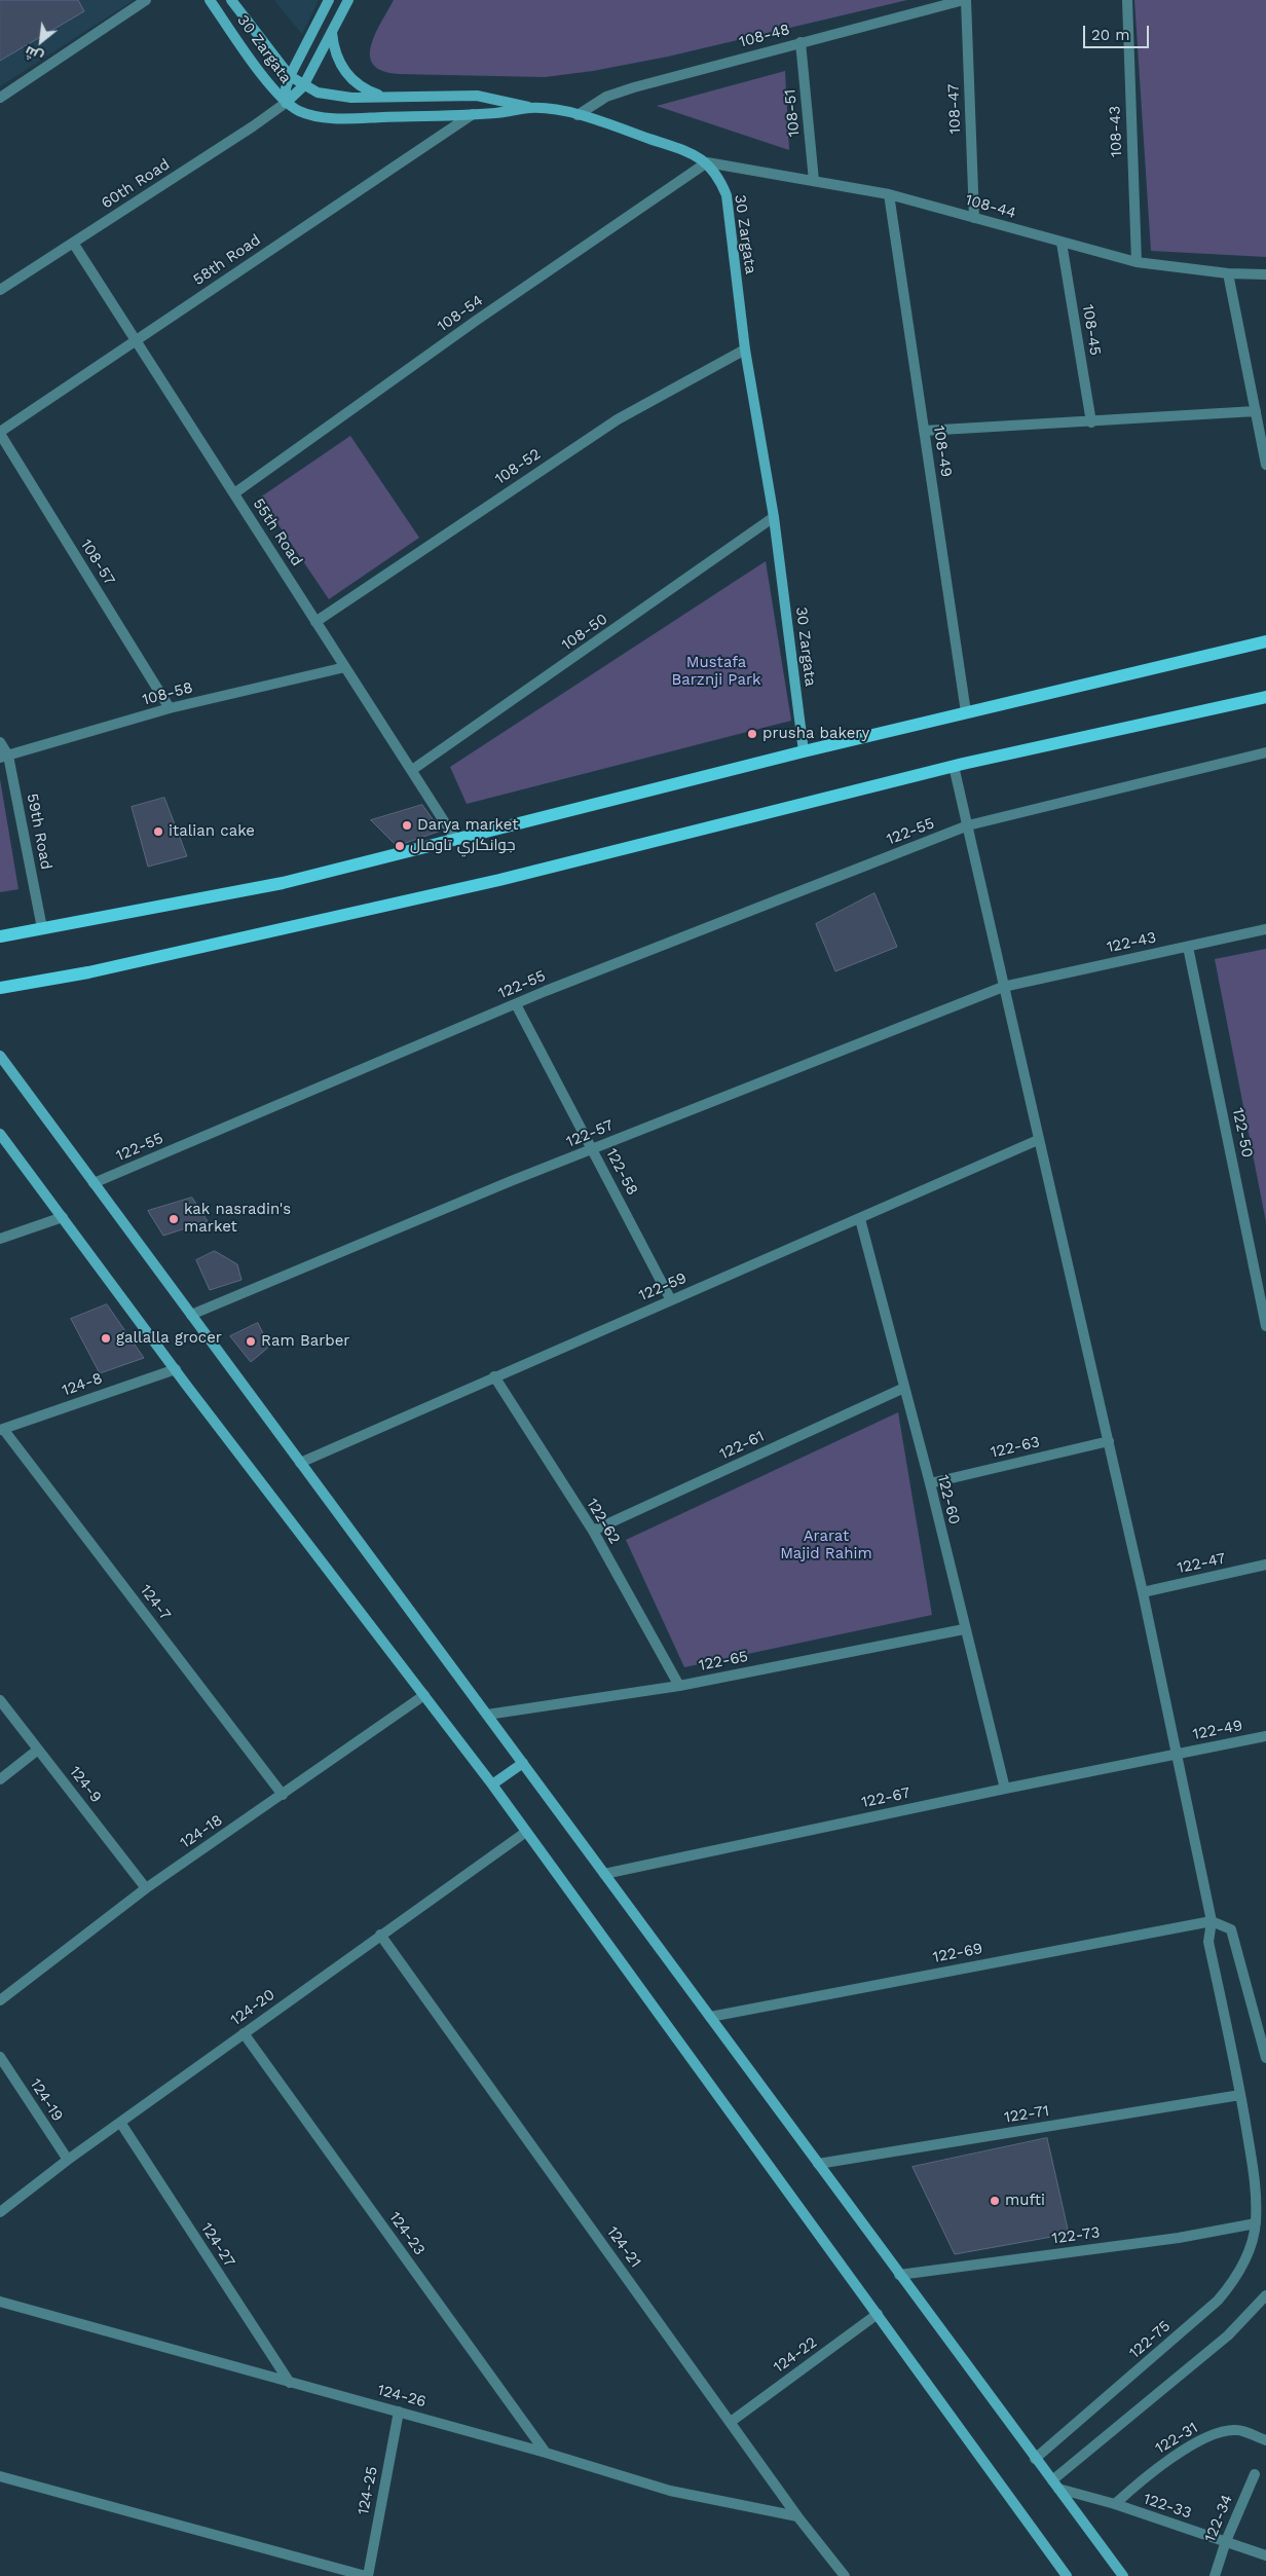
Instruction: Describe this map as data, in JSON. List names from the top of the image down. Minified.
{"streets":{"main road":["30 Zargata"],"street":["108-48","108-47","108-51","108-43","60th Road","108-44","58th Road","108-54","108-45","108-49","108-52","55th Road","108-57","108-50","108-58","59th Road","122-55","122-43","122-50","122-57","122-58","122-59","124-8","122-61","122-63","122-60","122-62","122-47","124-7","122-65","122-49","124-9","122-67","124-18","122-69","124-20","124-19","122-71","124-23","122-73","124-27","124-21","122-75","124-22","124-26","122-31","124-25","122-33","122-34"]},"crossings":[["108-48","30 Zargata"],["108-48","108-47"],["108-48","108-51"],["30 Zargata","60th Road"],["30 Zargata","108-44"],["30 Zargata","58th Road"],["30 Zargata","108-54"],["30 Zargata","108-52"],["30 Zargata","108-50"],["108-47","108-44"],["108-51","108-44"],["108-43","108-44"],["60th Road","55th Road"],["108-44","108-54"],["108-44","108-45"],["108-44","108-49"],["58th Road","55th Road"],["58th Road","108-57"],["108-54","55th Road"],["108-52","55th Road"],["55th Road","108-50"],["55th Road","108-58"],["108-57","108-58"],["108-58","59th Road"],["122-55","122-58"],["122-55","122-75"],["122-43","122-50"],["122-43","122-57"],["122-43","122-75"],["122-57","122-58"],["122-57","122-75"],["122-58","122-59"],["122-59","122-60"],["122-59","122-62"],["122-59","122-75"],["124-8","124-7"],["122-61","122-60"],["122-61","122-62"],["122-63","122-60"],["122-63","122-75"],["122-60","122-65"],["122-60","122-67"],["122-62","122-65"],["122-47","122-75"],["124-7","124-18"],["122-49","122-67"],["122-49","122-75"],["124-9","124-18"],["122-67","122-75"],["122-69","122-75"],["124-20","124-19"],["124-20","124-23"],["124-20","124-27"],["124-20","124-21"],["122-71","122-75"],["124-23","124-26"],["122-73","122-75"],["124-27","124-26"],["124-21","124-22"],["124-21","124-26"],["124-26","124-25"],["122-31","122-33"],["122-33","122-34"]],"parks":["Mustafa Barznji Park","Ararat Majid Rahim"],"places":["prusha bakery","Darya market","italian cake","جوانكاري تاومال","kak nasradin's market","gallalla grocer","Ram Barber","mufti"],"scale_bar":"20 m","north":"bottom left"}
